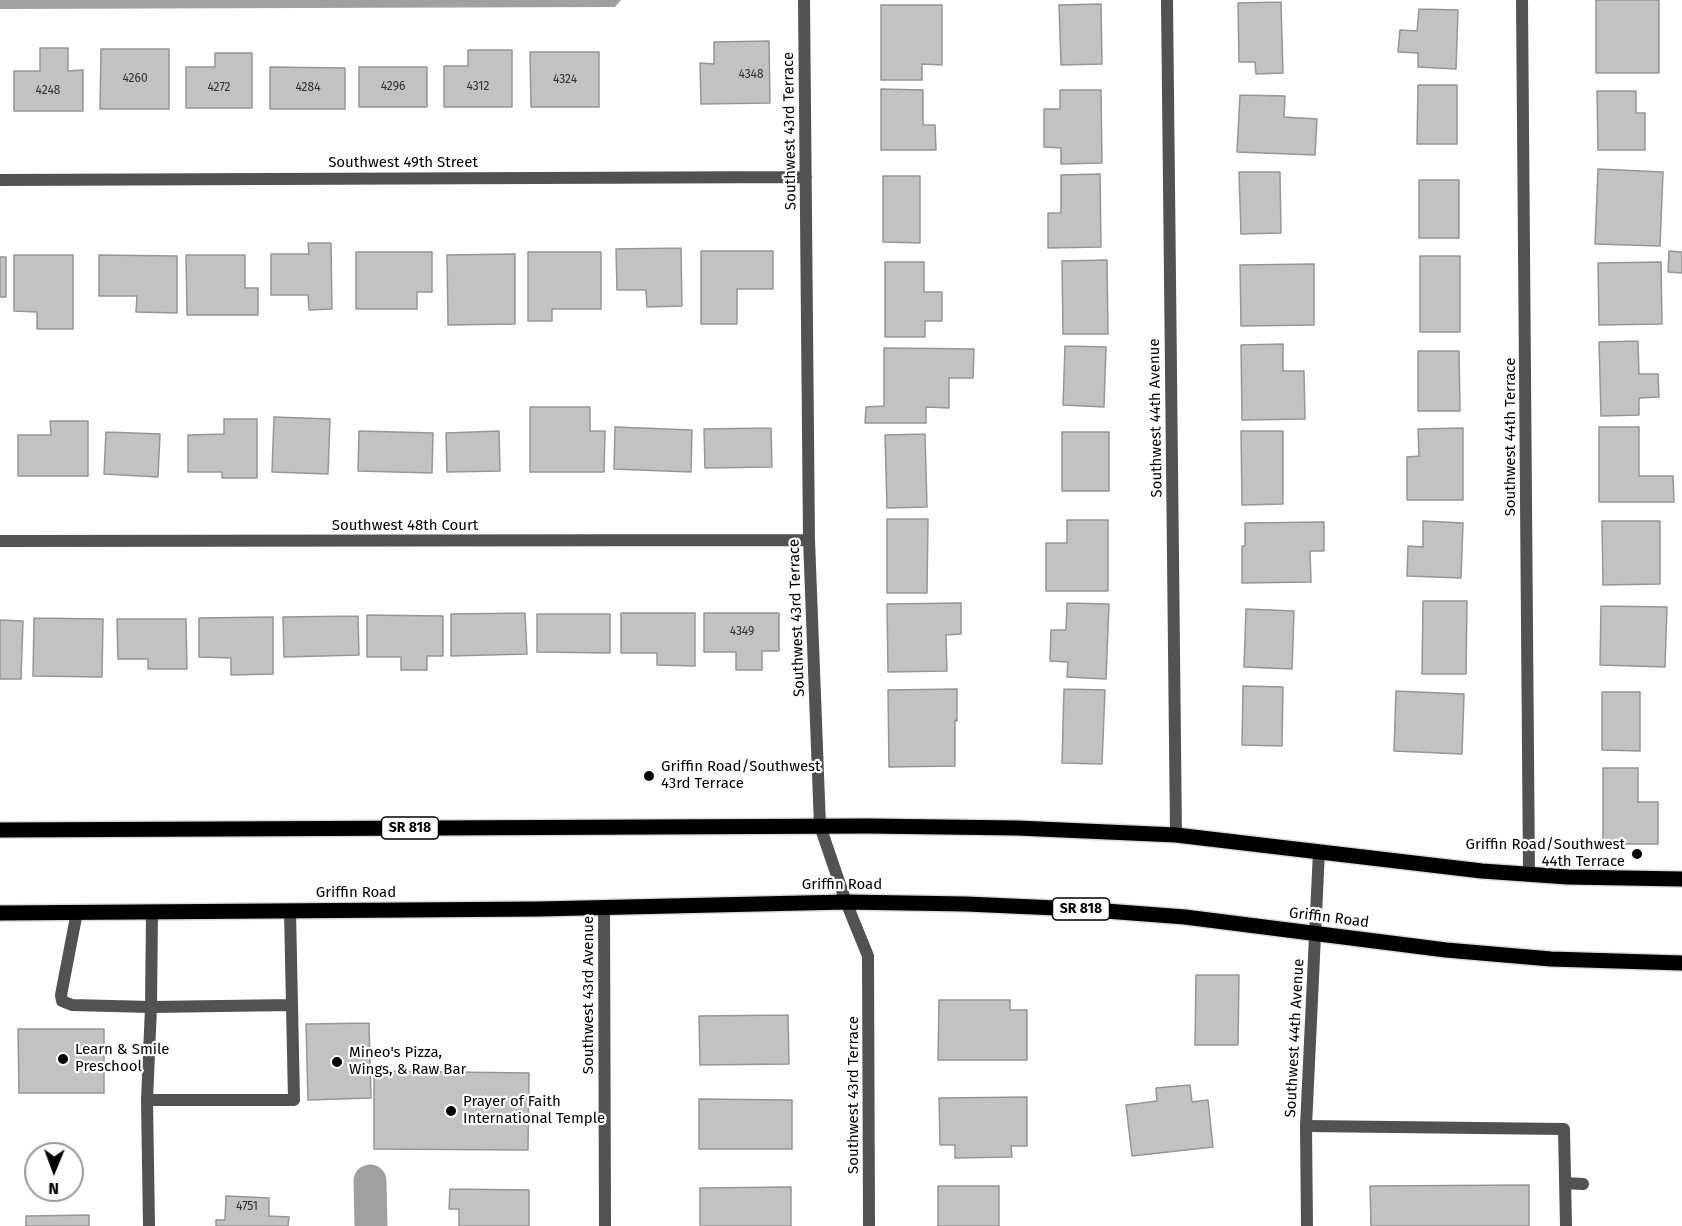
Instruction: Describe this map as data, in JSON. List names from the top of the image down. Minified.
{"streets":{"main road":["SR 818","Griffin Road"],"street":["Southwest 43rd Terrace","Southwest 49th Street","Southwest 44th Avenue","Southwest 44th Terrace","Southwest 48th Court","Southwest 43rd Avenue"]},"crossings":[["Southwest 43rd Terrace","Southwest 49th Street"],["Southwest 43rd Terrace","Southwest 48th Court"],["Southwest 43rd Terrace","SR 818"],["Southwest 43rd Terrace","Griffin Road"],["Southwest 44th Avenue","SR 818"],["Southwest 44th Avenue","Griffin Road"],["Southwest 44th Terrace","SR 818"],["Griffin Road","Southwest 43rd Avenue"]],"places":["Griffin Road/Southwest 43rd Terrace","Griffin Road/Southwest 44th Terrace","Learn & Smile Preschool","Mineo's Pizza, Wings, & Raw Bar","Prayer of Faith International Temple"],"house_numbers":["4348","4260","4324","4296","4312","4272","4284","4248","4349","4751"],"north":"bottom"}
